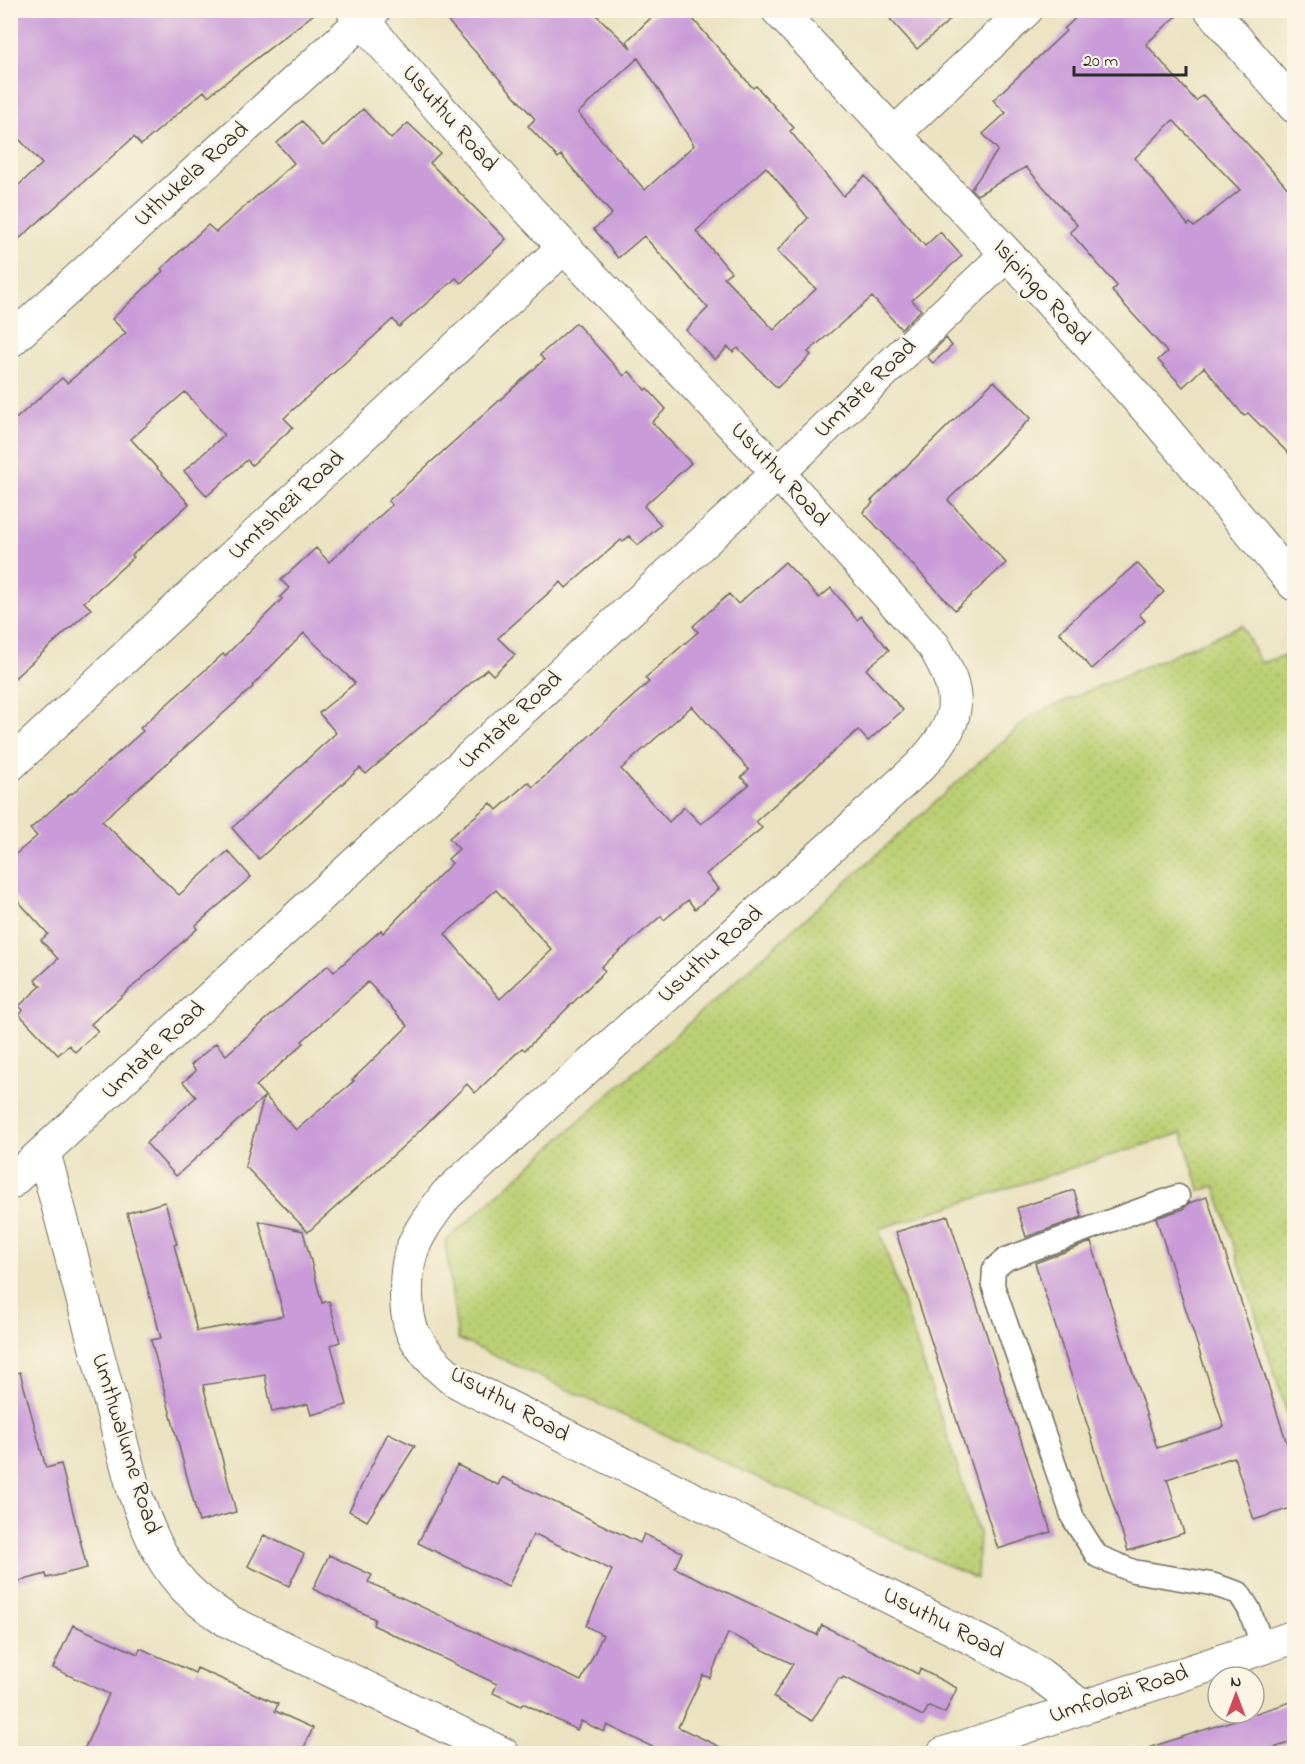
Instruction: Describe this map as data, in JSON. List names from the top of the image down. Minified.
{"streets":{"street":["Usuthu Road","Uthukela Road","Isipingo Road","Umtate Road","Umtshezi Road","Umthwalume Road","Umfolozi Road"]},"crossings":[["Usuthu Road","Uthukela Road"],["Usuthu Road","Umtate Road"],["Usuthu Road","Umtshezi Road"],["Usuthu Road","Umfolozi Road"],["Isipingo Road","Umtate Road"],["Umtate Road","Umthwalume Road"]],"scale_bar":"20 m","north":"top"}
